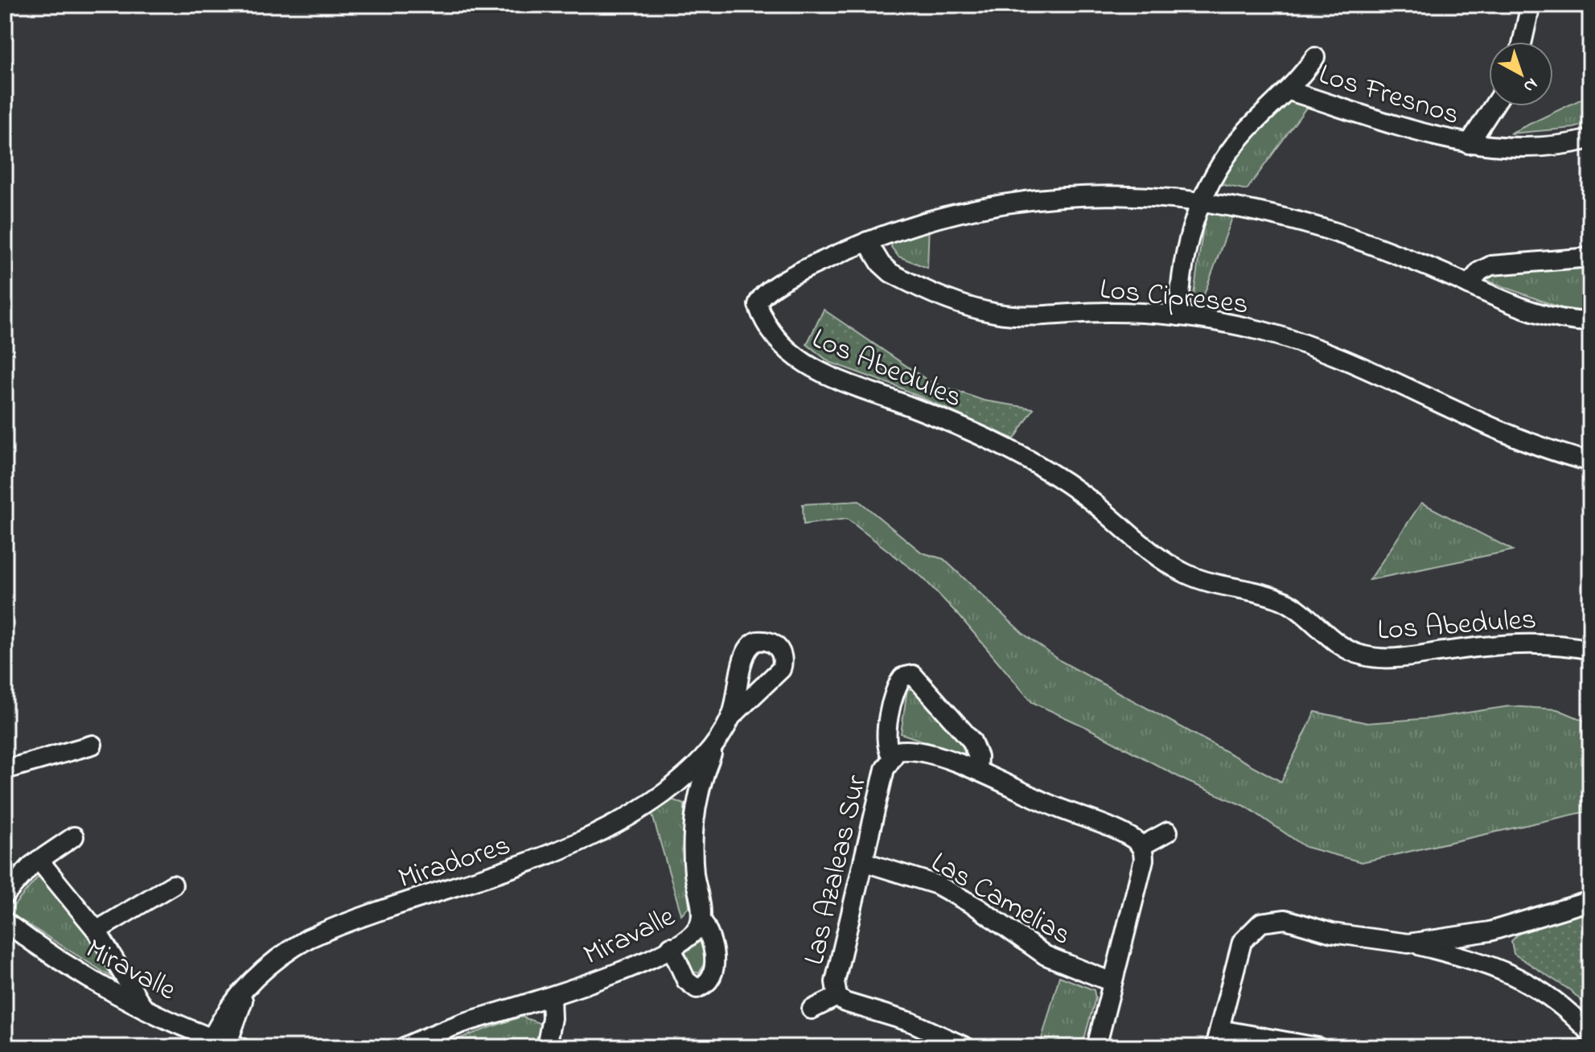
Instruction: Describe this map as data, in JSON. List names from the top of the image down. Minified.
{"streets":{"street":["Los Fresnos","Los Cipreses","Los Abedules","Miradores","Las Azaleas Sur","Las Camelias","Miravalle"]},"crossings":[["Los Cipreses","Los Abedules"],["Miradores","Miravalle"],["Las Azaleas Sur","Las Camelias"]],"north":"bottom right"}
